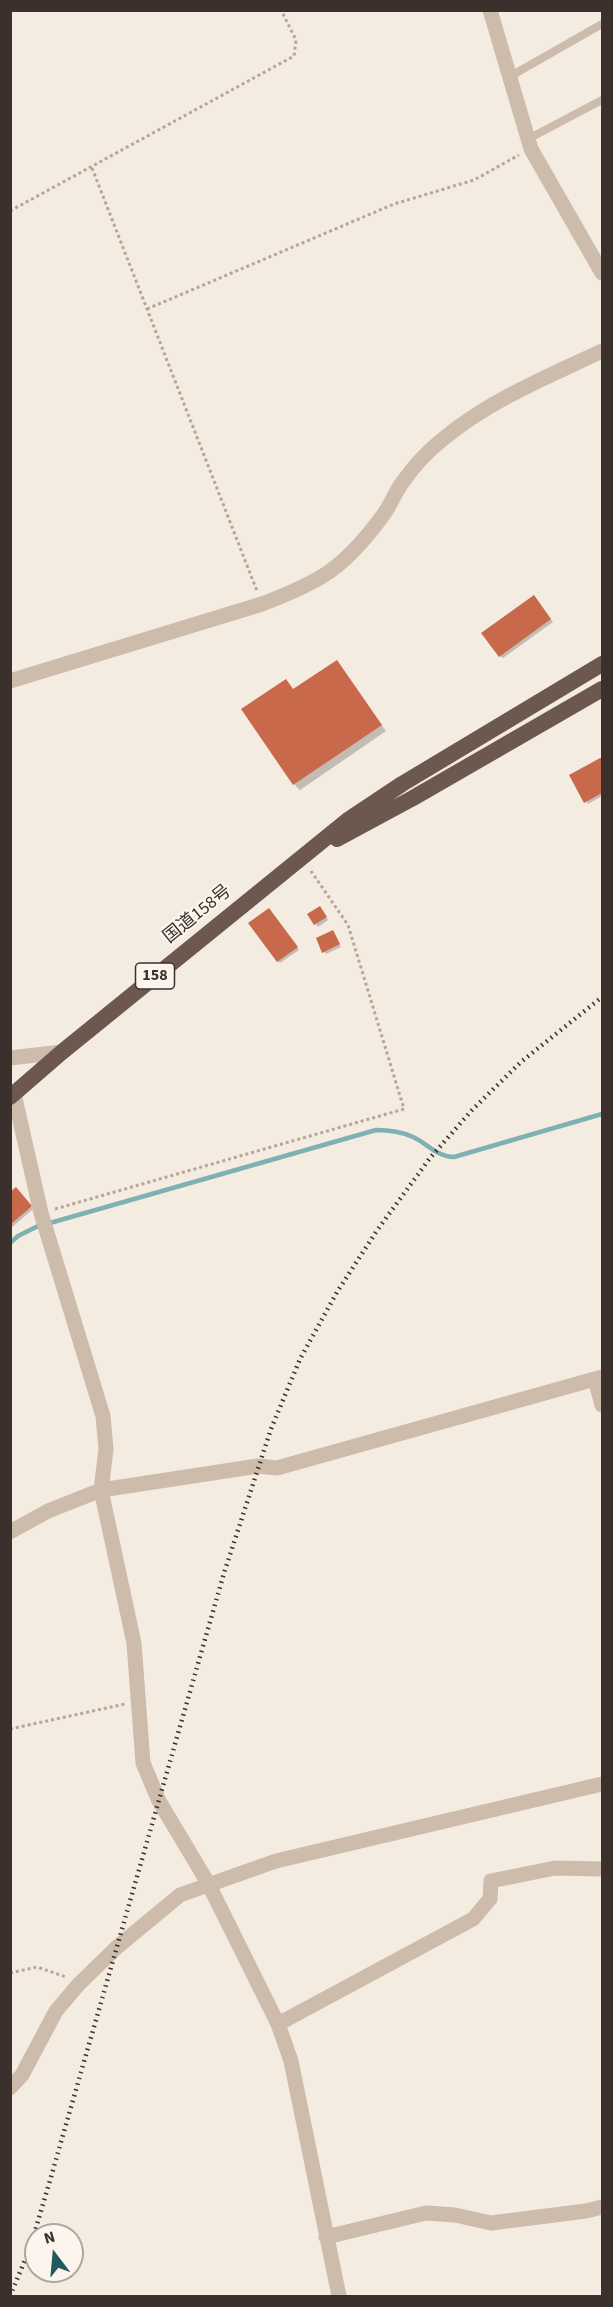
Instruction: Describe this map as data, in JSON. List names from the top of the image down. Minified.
{"streets":{"highway":["国道158号","158"]},"north":"top"}
